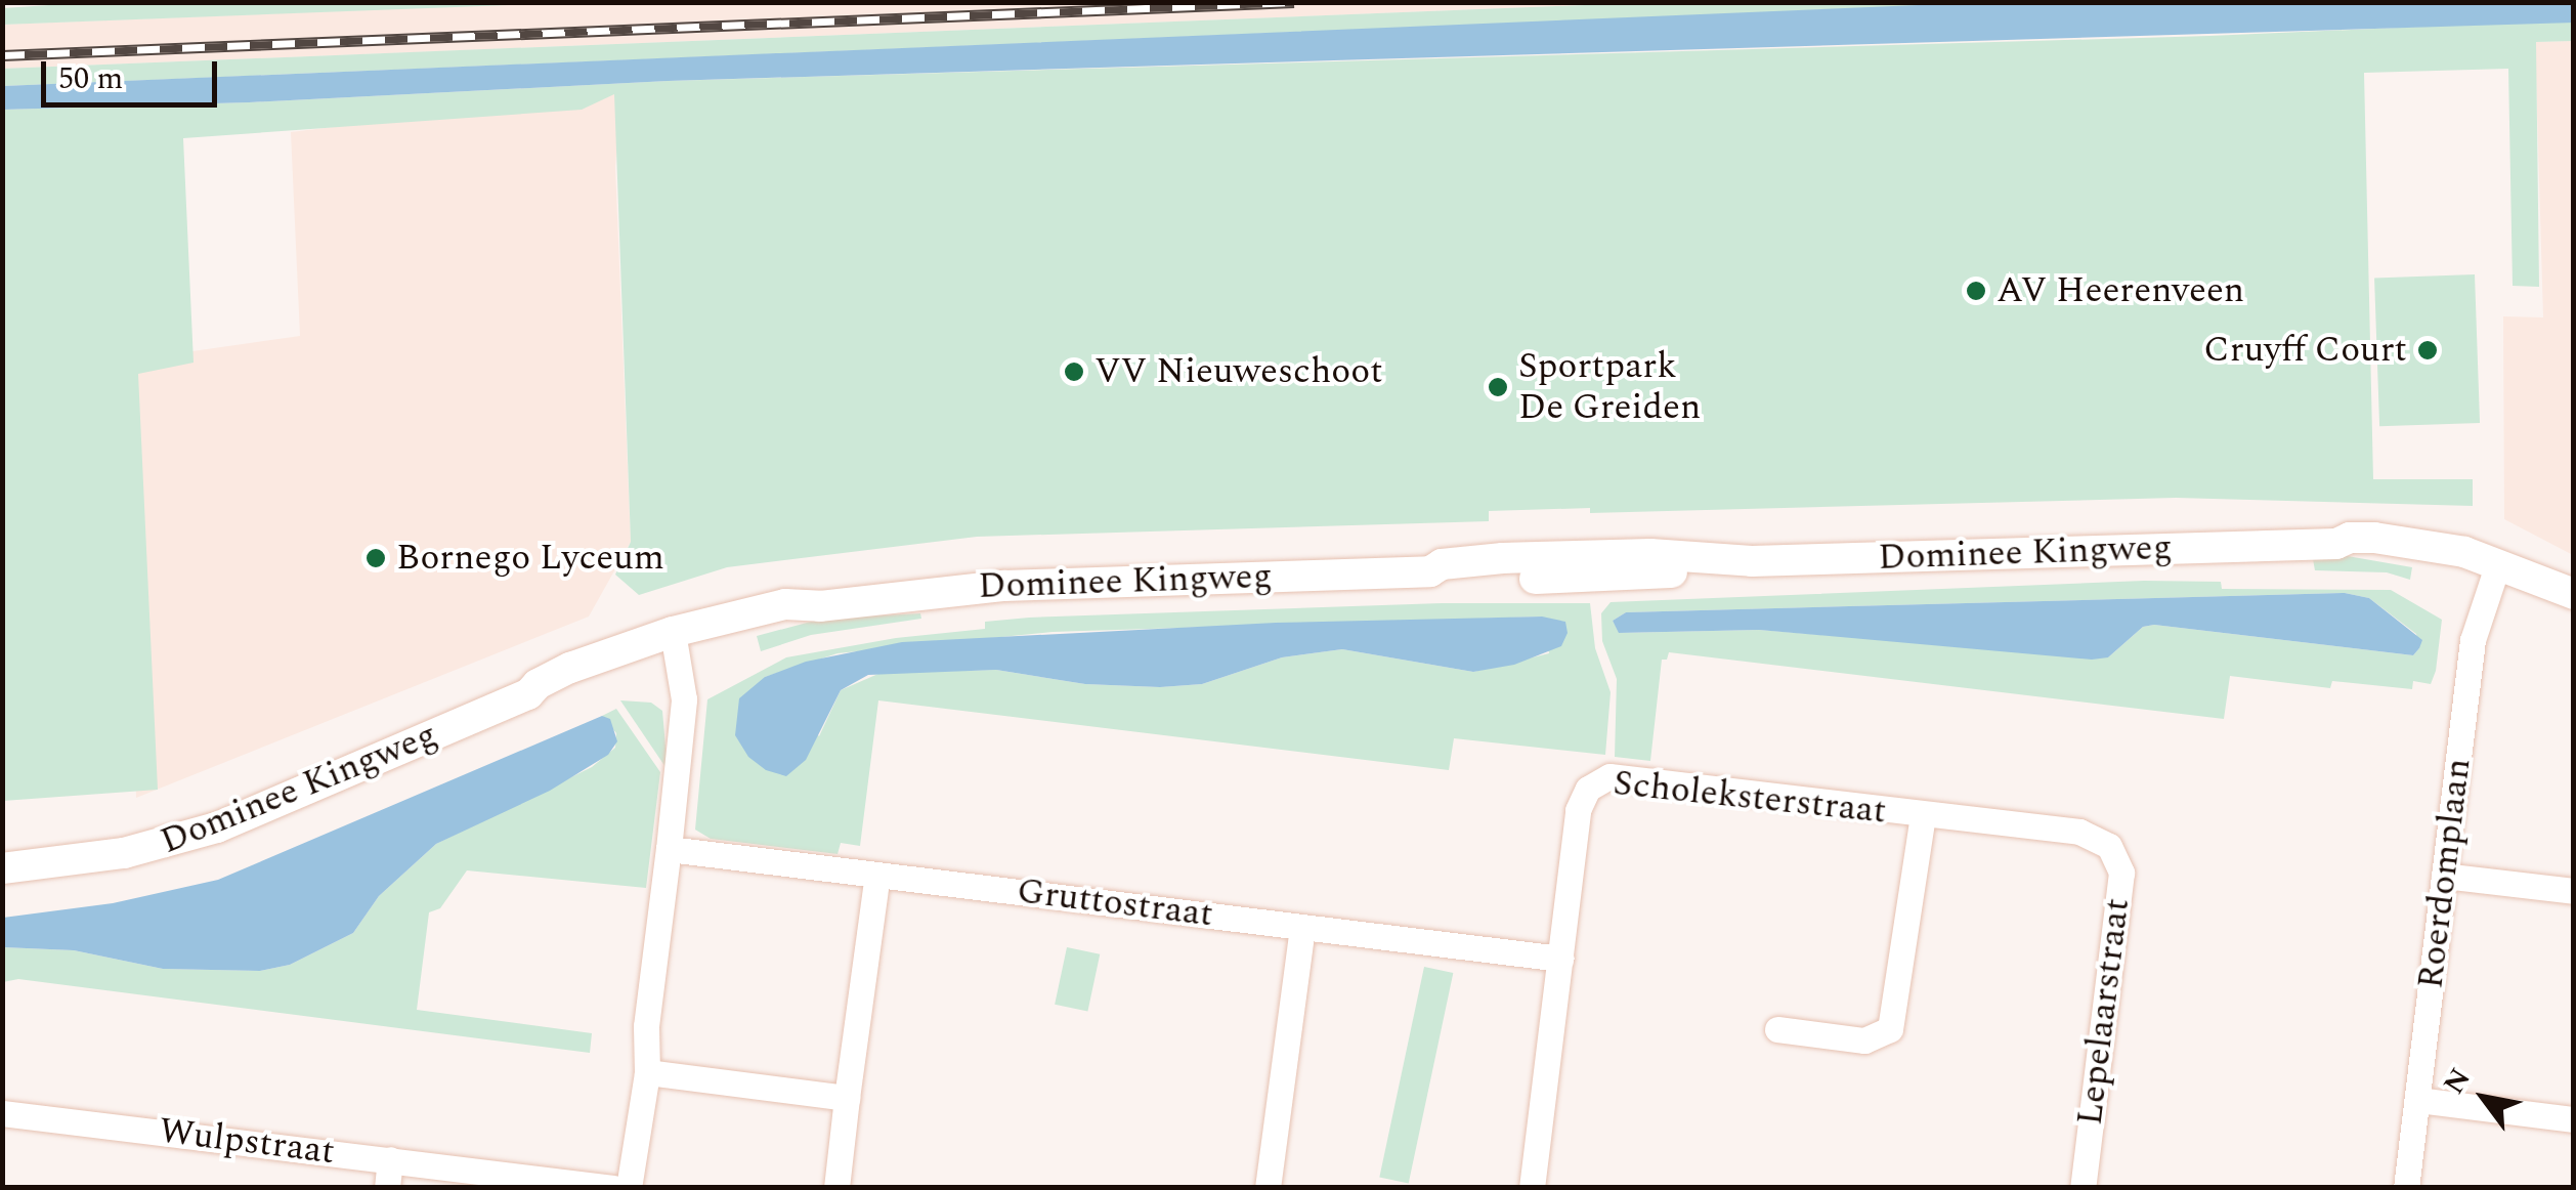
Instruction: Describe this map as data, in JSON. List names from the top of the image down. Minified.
{"streets":{"main road":["Dominee Kingweg"],"street":["Scholeksterstraat","Roerdomplaan","Gruttostraat","Lepelaarstraat","Wulpstraat"]},"crossings":[["Dominee Kingweg","Roerdomplaan"],["Scholeksterstraat","Gruttostraat"],["Scholeksterstraat","Lepelaarstraat"]],"places":["AV Heerenveen","Cruyff Court","VV Nieuweschoot","Sportpark De Greiden","Bornego Lyceum"],"scale_bar":"50 m","north":"top left"}
